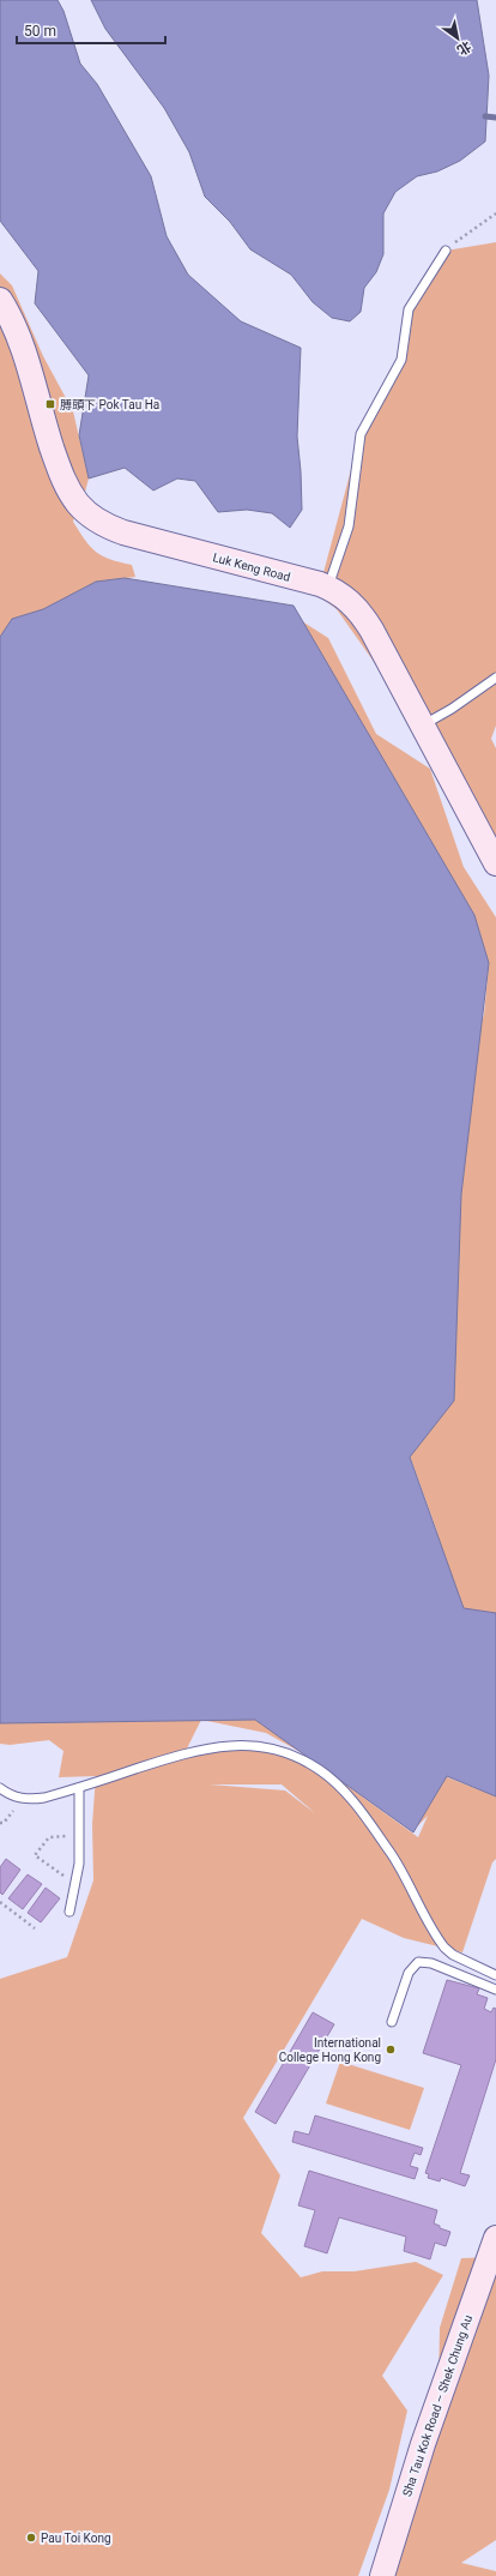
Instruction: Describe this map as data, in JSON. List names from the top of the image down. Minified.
{"streets":{"street":["Luk Keng Road","Sha Tau Kok Road – Shek Chung Au"]},"places":{"transit":["膊頭下 Pok Tau Ha"],"other":["International College Hong Kong","Pau Toi Kong"]},"scale_bar":"50 m","north":"bottom right"}
